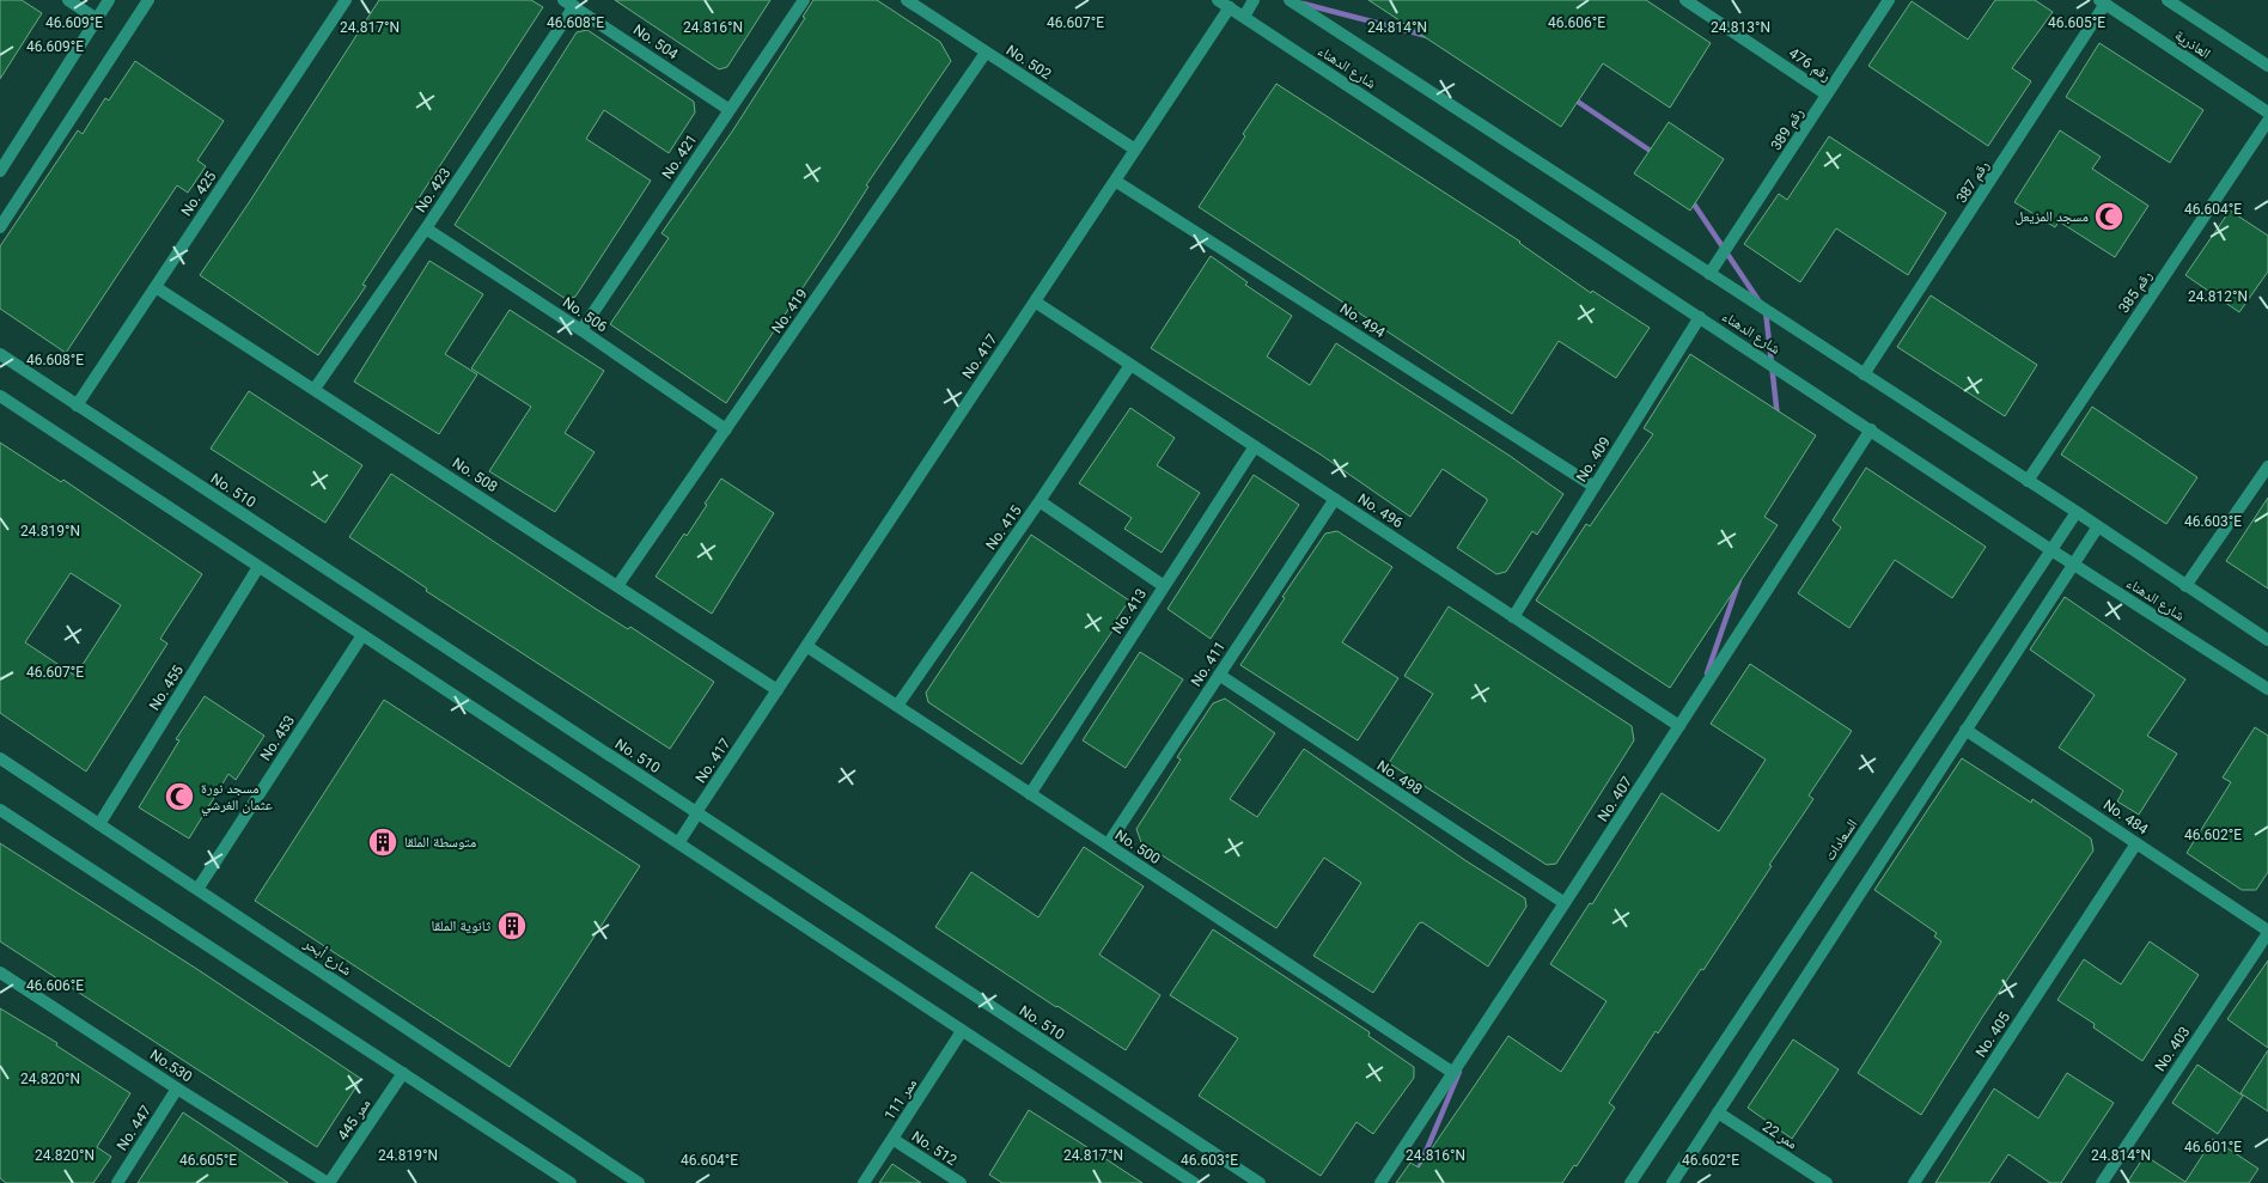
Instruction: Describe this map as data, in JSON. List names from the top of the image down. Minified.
{"streets":{"street":["No. 504","العاذرية","No. 502","رقم 476","شارع الدهناء","رقم 389","No. 421","رقم 387","No. 423","No. 425","رقم 385","No. 419","No. 506","No. 494","No. 417","No. 409","No. 508","No. 510","No. 496","No. 415","No. 413","No. 411","No. 455","No. 453","No. 498","No. 407","No. 484","السعادات","No. 500","شارع أبحر","No. 405","No. 403","No.530","ممر 111","ممر 445","No. 447","ممر 22","No. 512"]},"crossings":[["No. 504","No. 421"],["No. 504","No. 423"],["العاذرية","رقم 387"],["No. 502","No. 419"],["No. 502","No. 417"],["رقم 476","رقم 389"],["شارع الدهناء","رقم 389"],["شارع الدهناء","رقم 387"],["شارع الدهناء","رقم 385"],["شارع الدهناء","No. 417"],["شارع الدهناء","No. 409"],["شارع الدهناء","No. 407"],["شارع الدهناء","السعادات"],["No. 421","No. 506"],["No. 423","No. 506"],["No. 423","No. 508"],["No. 425","No. 508"],["No. 425","No. 510"],["No. 419","No. 506"],["No. 419","No. 508"],["No. 494","No. 417"],["No. 494","No. 409"],["No. 417","No. 508"],["No. 417","No. 510"],["No. 417","No. 496"],["No. 417","No. 500"],["No. 409","No. 496"],["No. 496","No. 415"],["No. 496","No. 413"],["No. 496","No. 411"],["No. 496","No. 407"],["No. 415","No. 500"],["No. 413","No. 500"],["No. 411","No. 498"],["No. 411","No. 500"],["No. 455","شارع أبحر"],["No. 453","شارع أبحر"],["No. 498","No. 407"],["No. 407","No. 500"],["No. 484","No. 405"],["No. 484","No. 403"],["No.530","ممر 445"],["No.530","No. 447"],["ممر 111","No. 512"]],"places":{"mosque":["مسجد المزيعل","مسجد نورة عثمان الغرشي"],"building":["متوسطة الملقا","ثانوية الملقا"]},"coordinates":["46.607°E","46.609°E","46.608°E","46.606°E","46.605°E","24.817°N","24.816°N","24.814°N","24.813°N","46.604°E","24.812°N","46.603°E","24.819°N","46.602°E","24.820°N","46.601°E"]}
